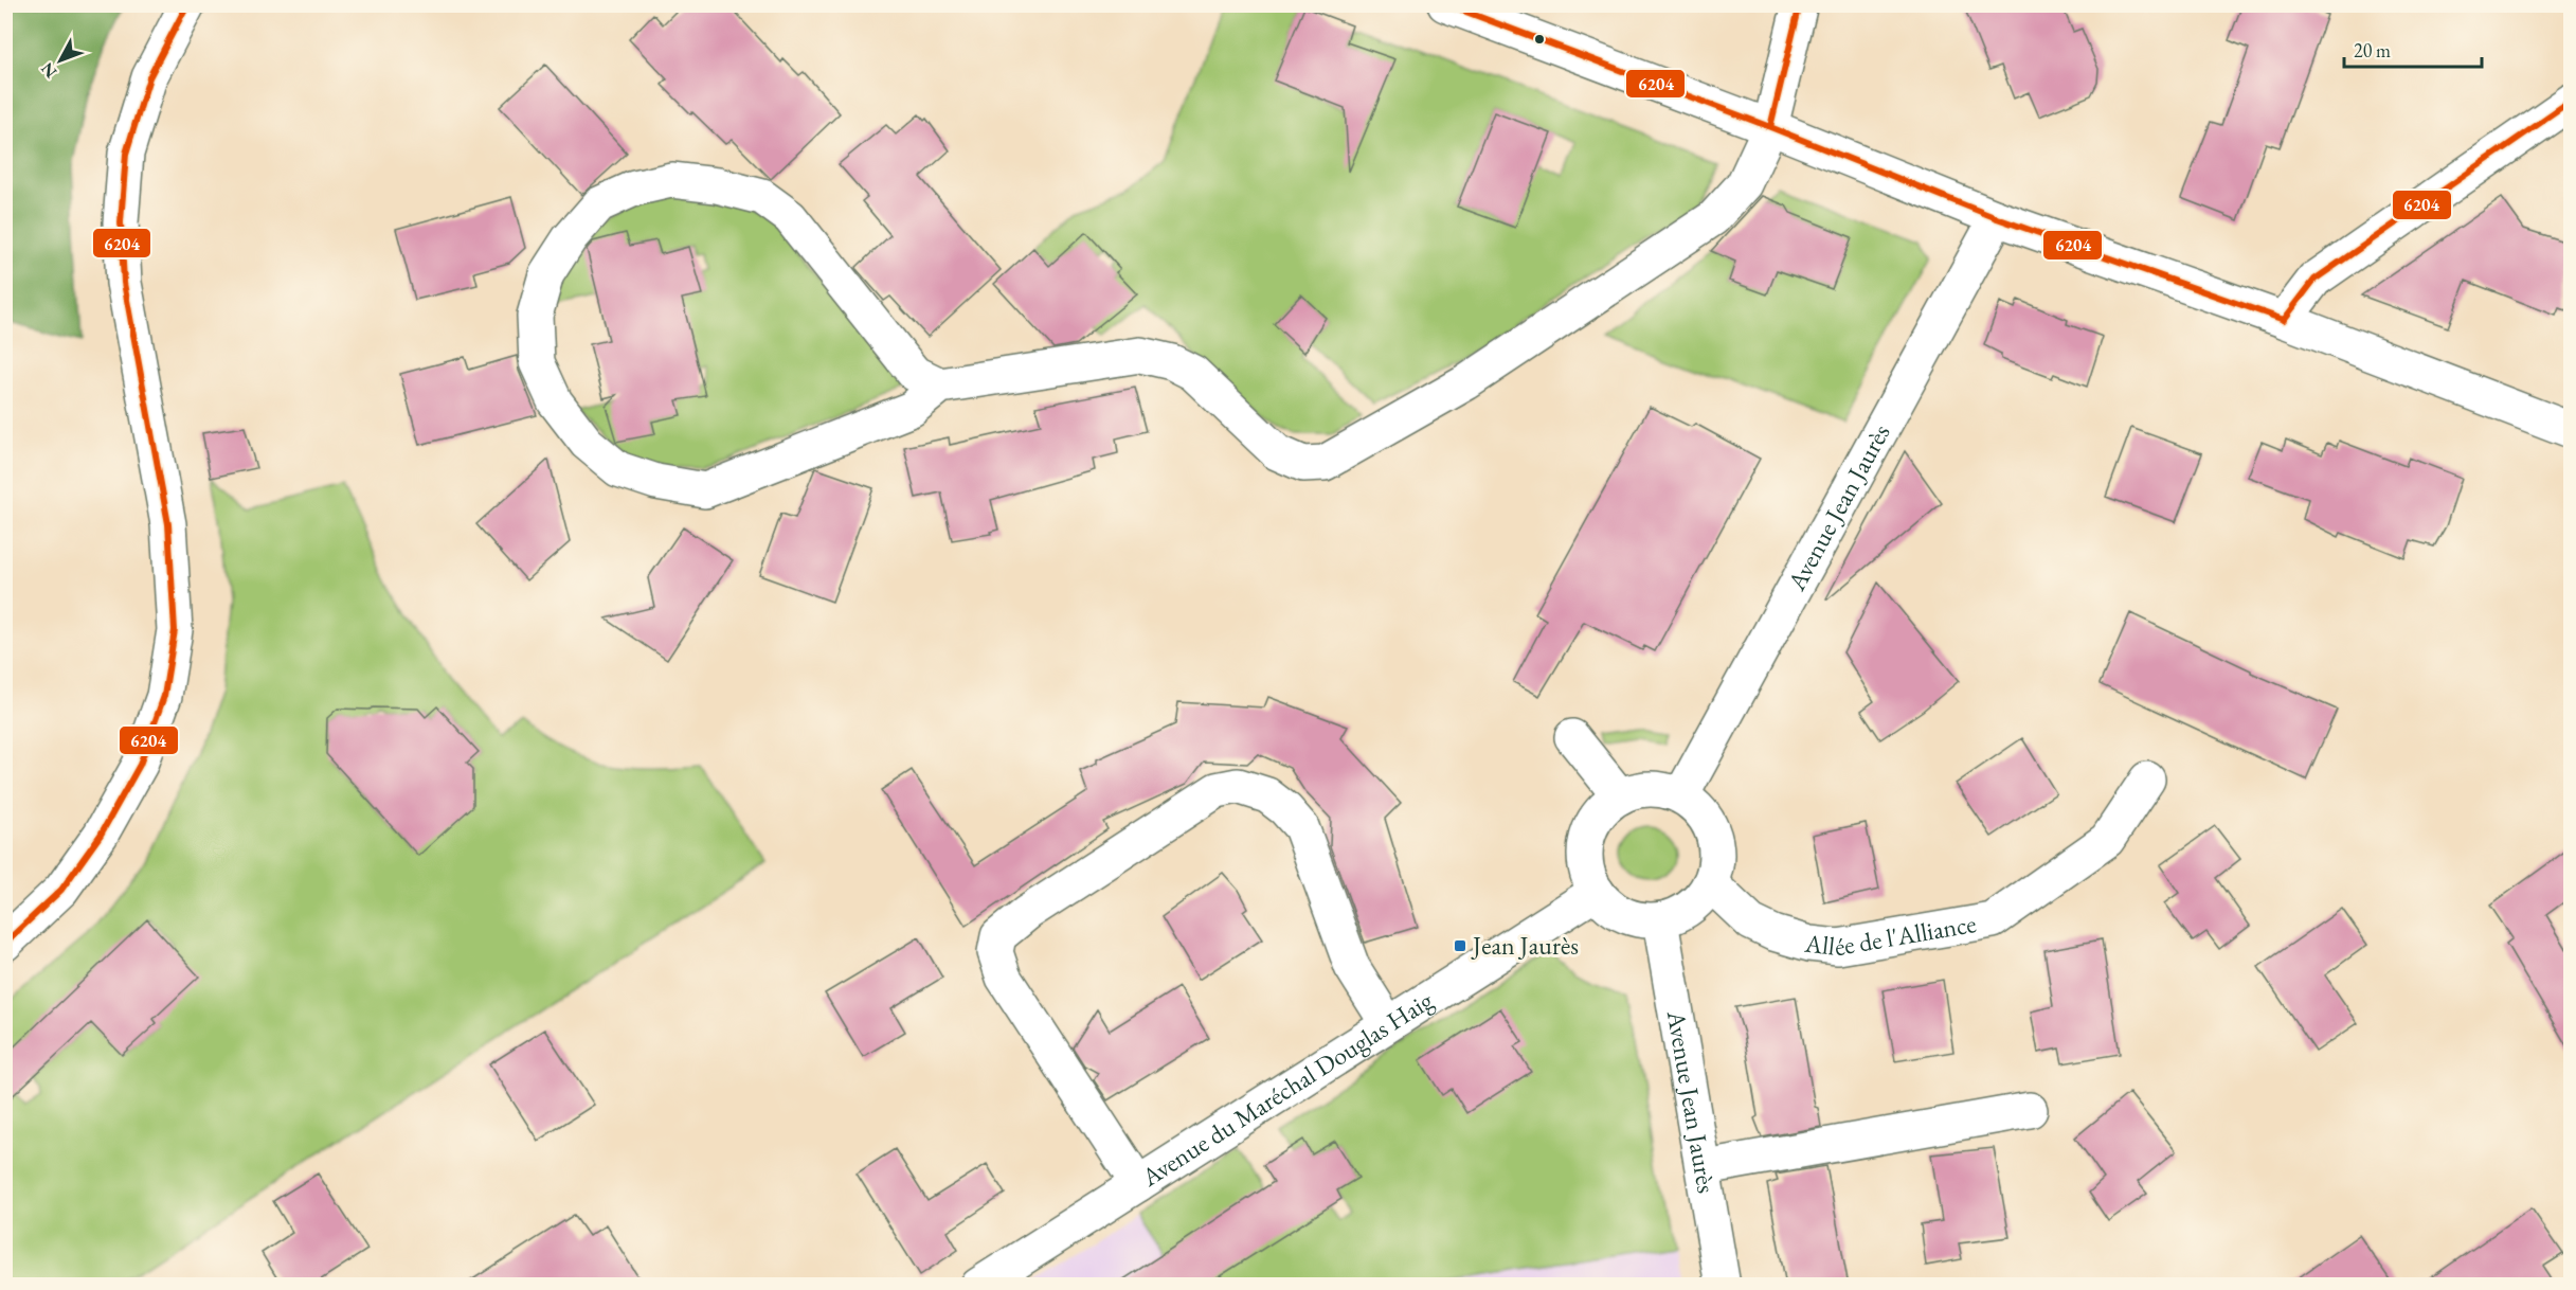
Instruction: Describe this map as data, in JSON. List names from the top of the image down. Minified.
{"streets":{"street":["Avenue Jean Jaurès","Allée de l'Alliance","Avenue du Maréchal Douglas Haig"]},"crossings":[["Avenue Jean Jaurès","Allée de l'Alliance"],["Avenue Jean Jaurès","Avenue du Maréchal Douglas Haig"],["Allée de l'Alliance","Avenue du Maréchal Douglas Haig"]],"places":{"transit":["Jean Jaurès"]},"lines":["transit line 6204"],"scale_bar":"20 m","north":"bottom left"}
